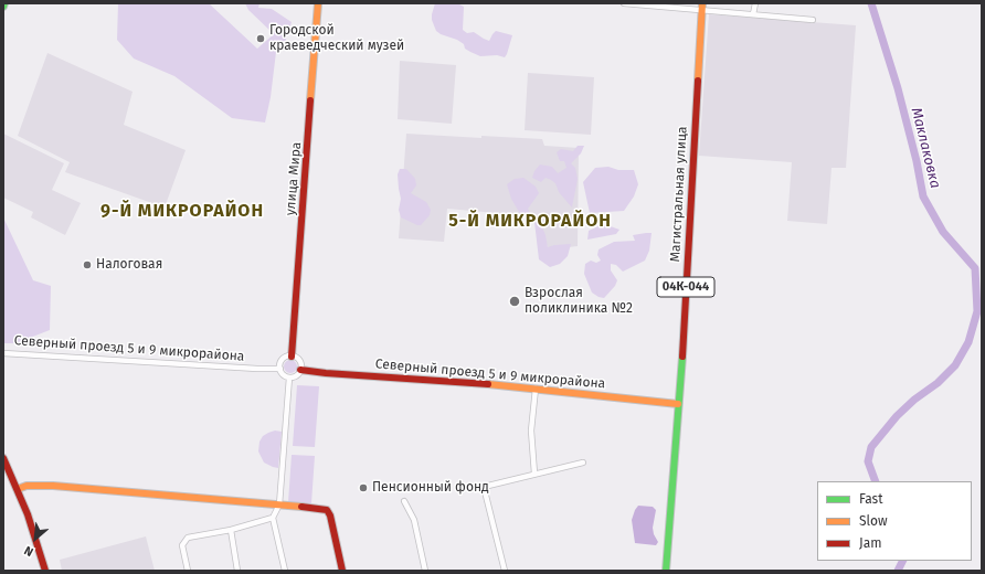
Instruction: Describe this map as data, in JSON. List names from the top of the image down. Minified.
{"streets":{"street":["улица Мира","Магистральная улица","04К-044","Северный проезд 5 и 9 микрорайона"]},"crossings":[["улица Мира","Северный проезд 5 и 9 микрорайона"],["Магистральная улица","Северный проезд 5 и 9 микрорайона"]],"districts":["9-Й МИКРОРАЙОН","5-Й МИКРОРАЙОН"],"water":["Маклаковка"],"places":["Городской краеведческий музей","Налоговая","Взрослая поликлиника №2","Пенсионный фонд"],"legend":["Fast","Slow","Jam"],"north":"bottom left"}
